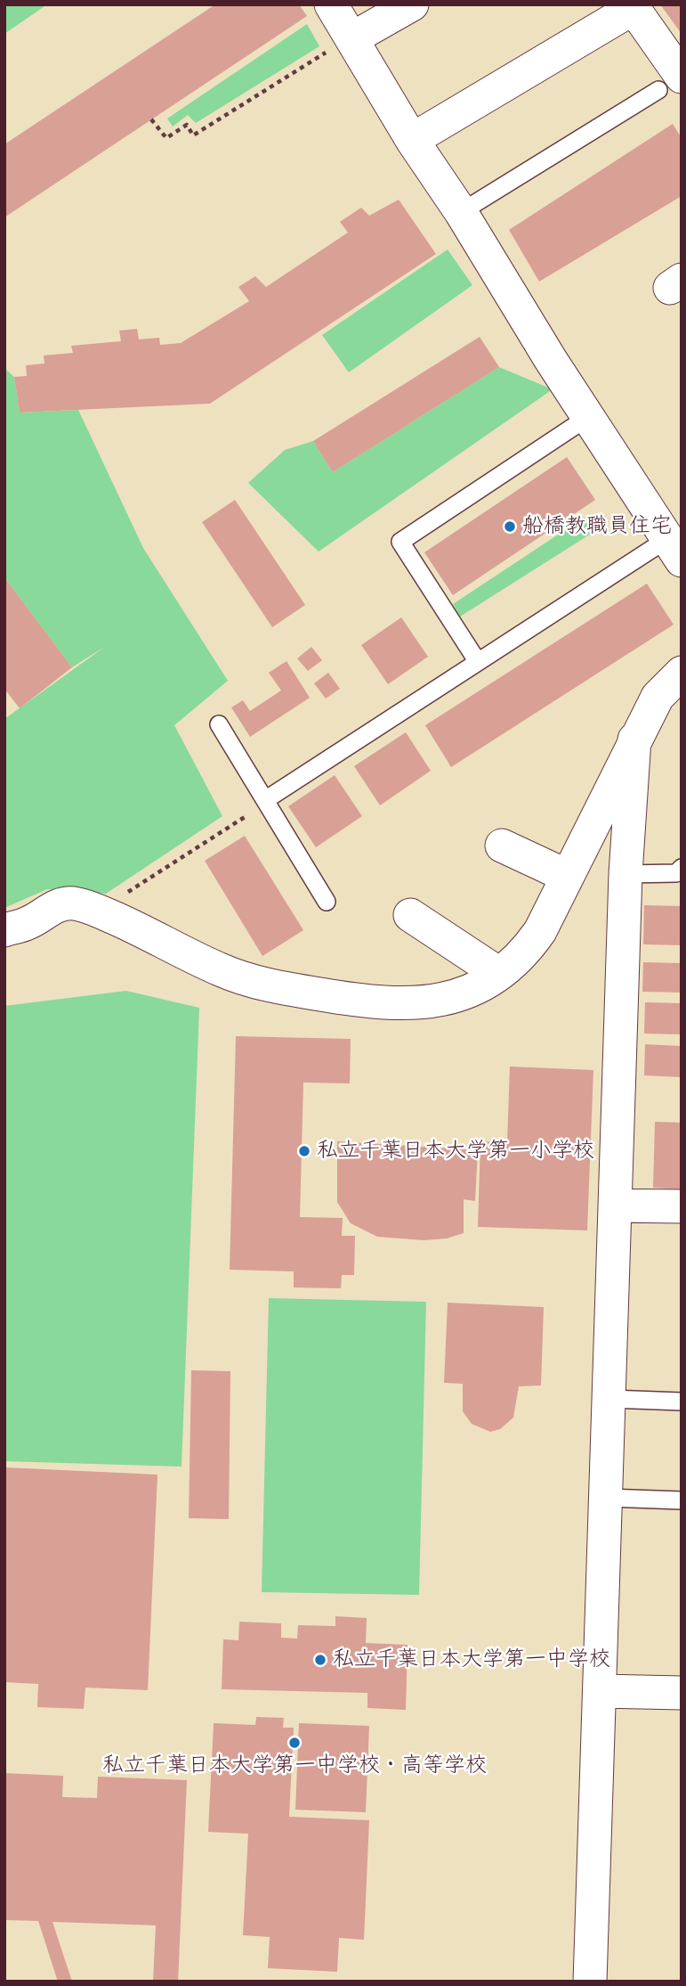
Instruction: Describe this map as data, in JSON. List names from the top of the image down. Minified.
{"places":["船橋教職員住宅","私立千葉日本大学第一小学校","私立千葉日本大学第一中学校","私立千葉日本大学第一中学校・高等学校"]}
